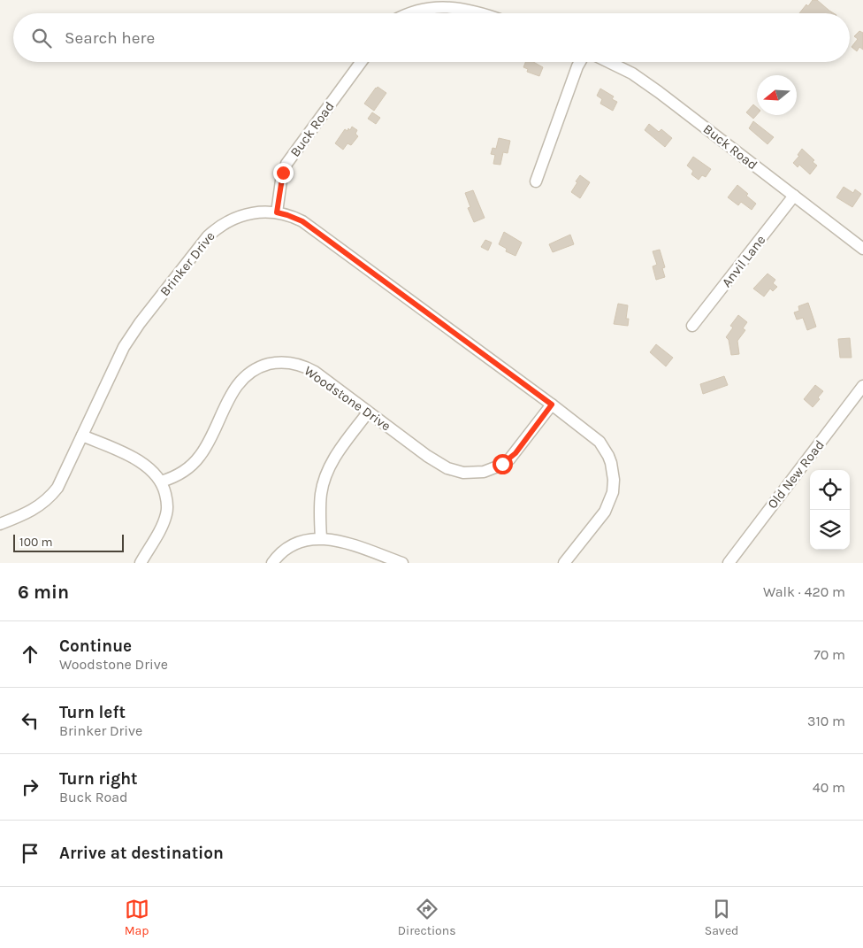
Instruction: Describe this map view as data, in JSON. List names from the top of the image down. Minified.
{"streets":{"street":["Buck Road","Anvil Lane","Brinker Drive","Woodstone Drive","Old New Road"]},"crossings":[["Buck Road","Anvil Lane"],["Buck Road","Brinker Drive"],["Brinker Drive","Woodstone Drive"]],"scale_bar":"100 m","north":"left","page":{"search":"Search here","scale":"100 m","heading":["6 min","Walk · 420 m"],"list":[["Continue","Woodstone Drive","70 m"],["Turn left","Brinker Drive","310 m"],["Turn right","Buck Road","40 m"],"Arrive at destination"],"nav":["Map","Directions","Saved"]}}
